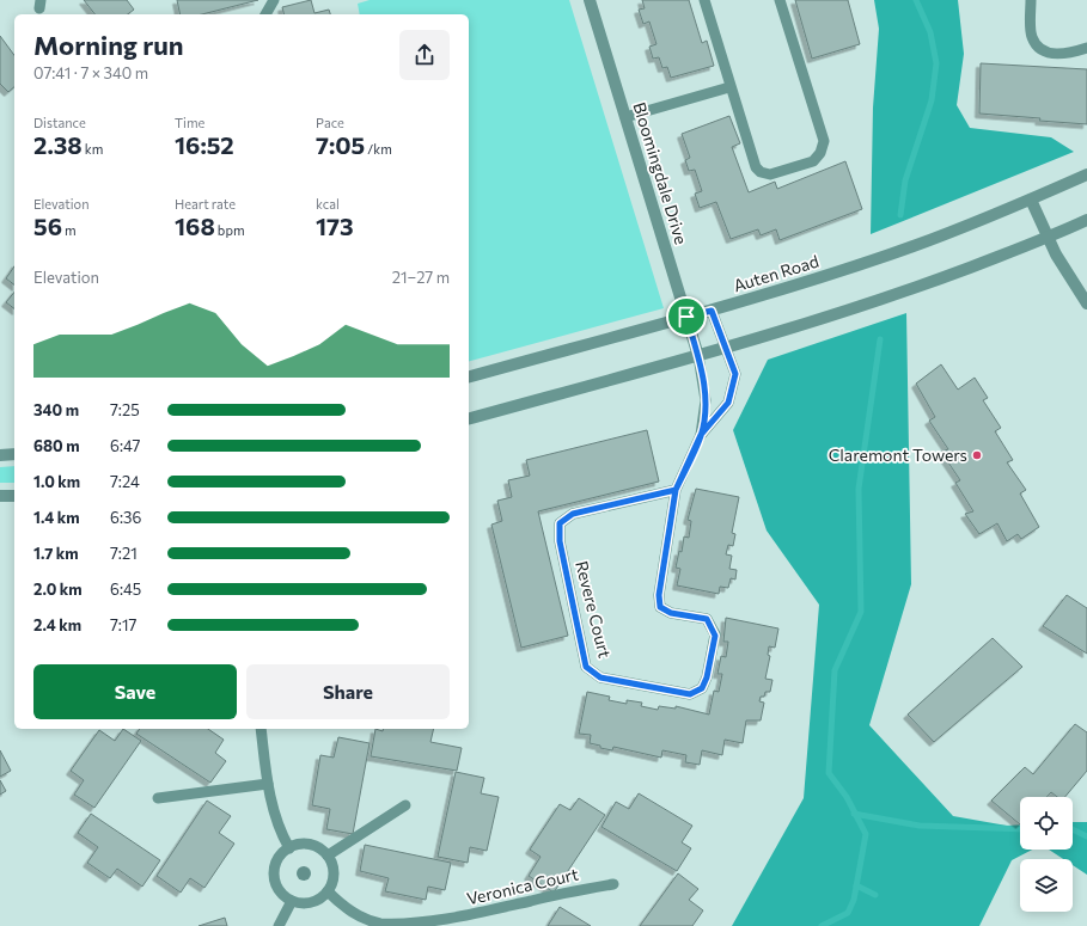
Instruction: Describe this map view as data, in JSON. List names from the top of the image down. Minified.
{"streets":{"street":["Bloomingdale Drive","Auten Road"],"lane":["Revere Court","Veronica Court"]},"crossings":[["Bloomingdale Drive","Auten Road"],["Bloomingdale Drive","Revere Court"],["Auten Road","Revere Court"]],"places":["Claremont Towers"],"page":{"heading":["Morning run","07:41 · 7 × 340 m"],"stats":[["Distance","2.38 km"],["Time","16:52"],["Pace","7:05 /km"],["Elevation","56 m"],["Heart rate","168 bpm"],["kcal","173"]],"chart":["Elevation","21–27 m"],"list":[{"name":"340 m","note":"7:25"},{"name":"680 m","note":"6:47"},{"name":"1.0 km","note":"7:24"},{"name":"1.4 km","note":"6:36"},{"name":"1.7 km","note":"7:21"},{"name":"2.0 km","note":"6:45"},{"name":"2.4 km","note":"7:17"}],"buttons":["Save","Share"]}}
